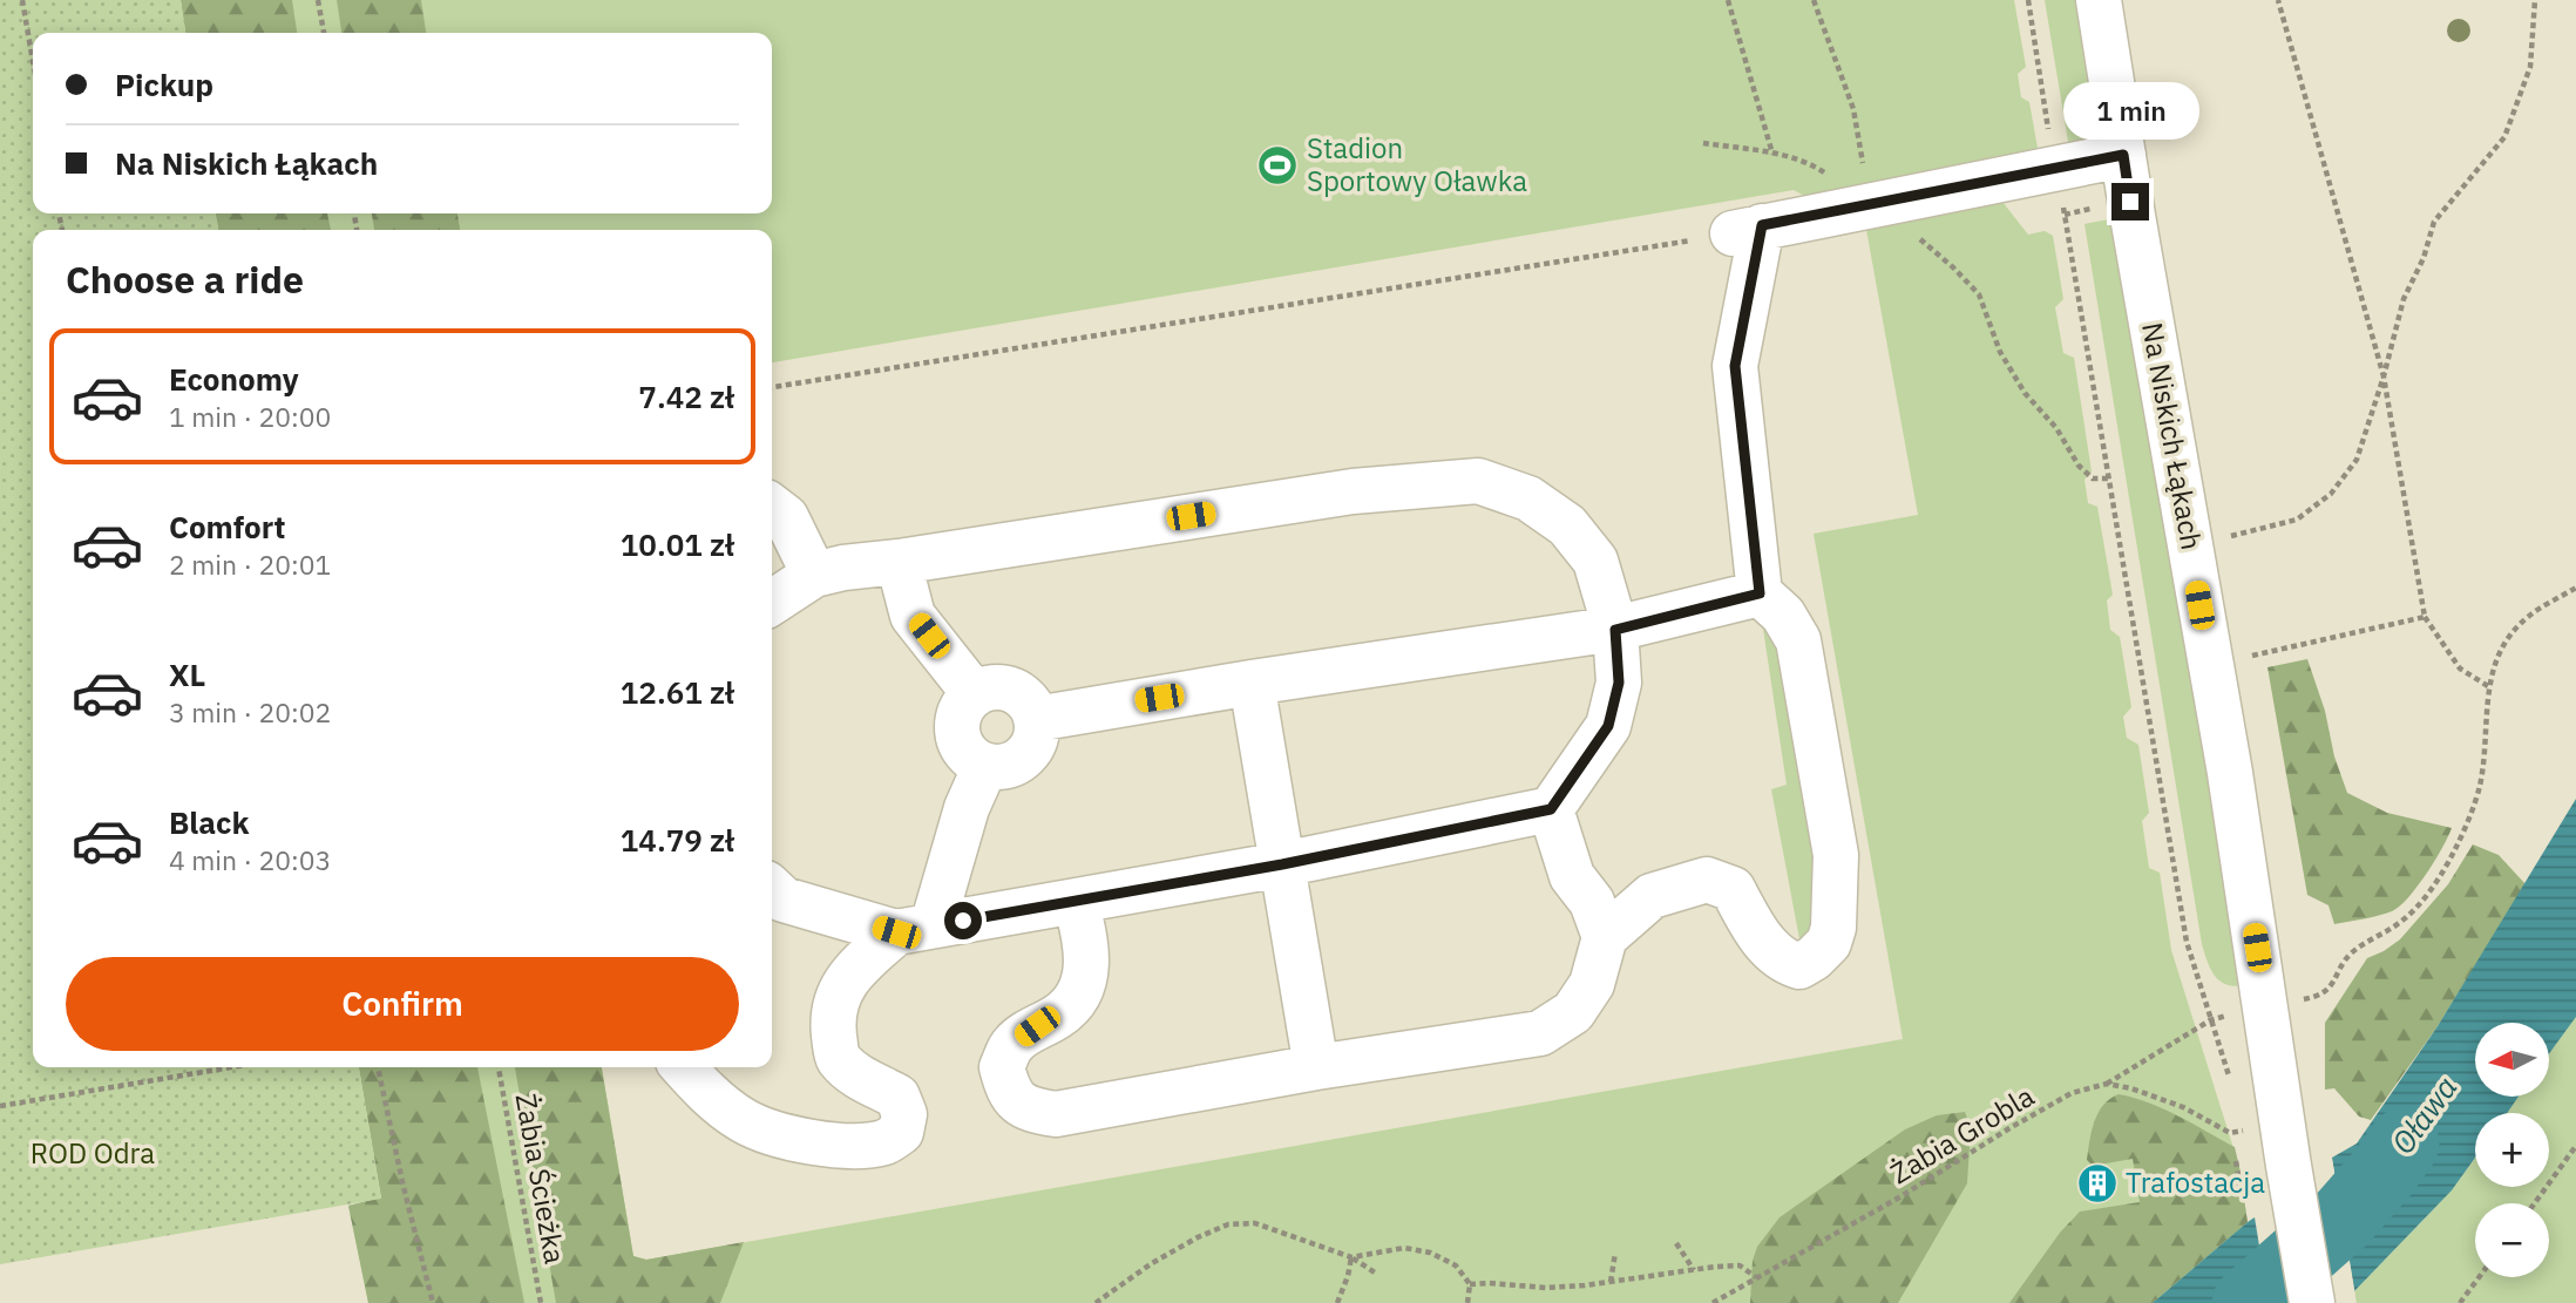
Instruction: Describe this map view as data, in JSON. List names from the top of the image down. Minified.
{"streets":{"street":["Na Niskich Łąkach"],"path":["Żabia Grobla","Żabia Ścieżka"]},"water":["Oława"],"parks":["ROD Odra"],"places":{"sports":["Stadion Sportowy Oławka"],"building":["Trafostacja"]},"north":"left","page":{"banner":["Pickup","Na Niskich Łąkach"],"bubble":"1 min","heading":"Choose a ride","list":[{"name":"Economy","note":"1 min · 20:00","value":"7.42 zł"},{"name":"Comfort","note":"2 min · 20:01","value":"10.01 zł"},{"name":"XL","note":"3 min · 20:02","value":"12.61 zł"},{"name":"Black","note":"4 min · 20:03","value":"14.79 zł"}],"buttons":"Confirm","map_buttons":["+","−"]}}
